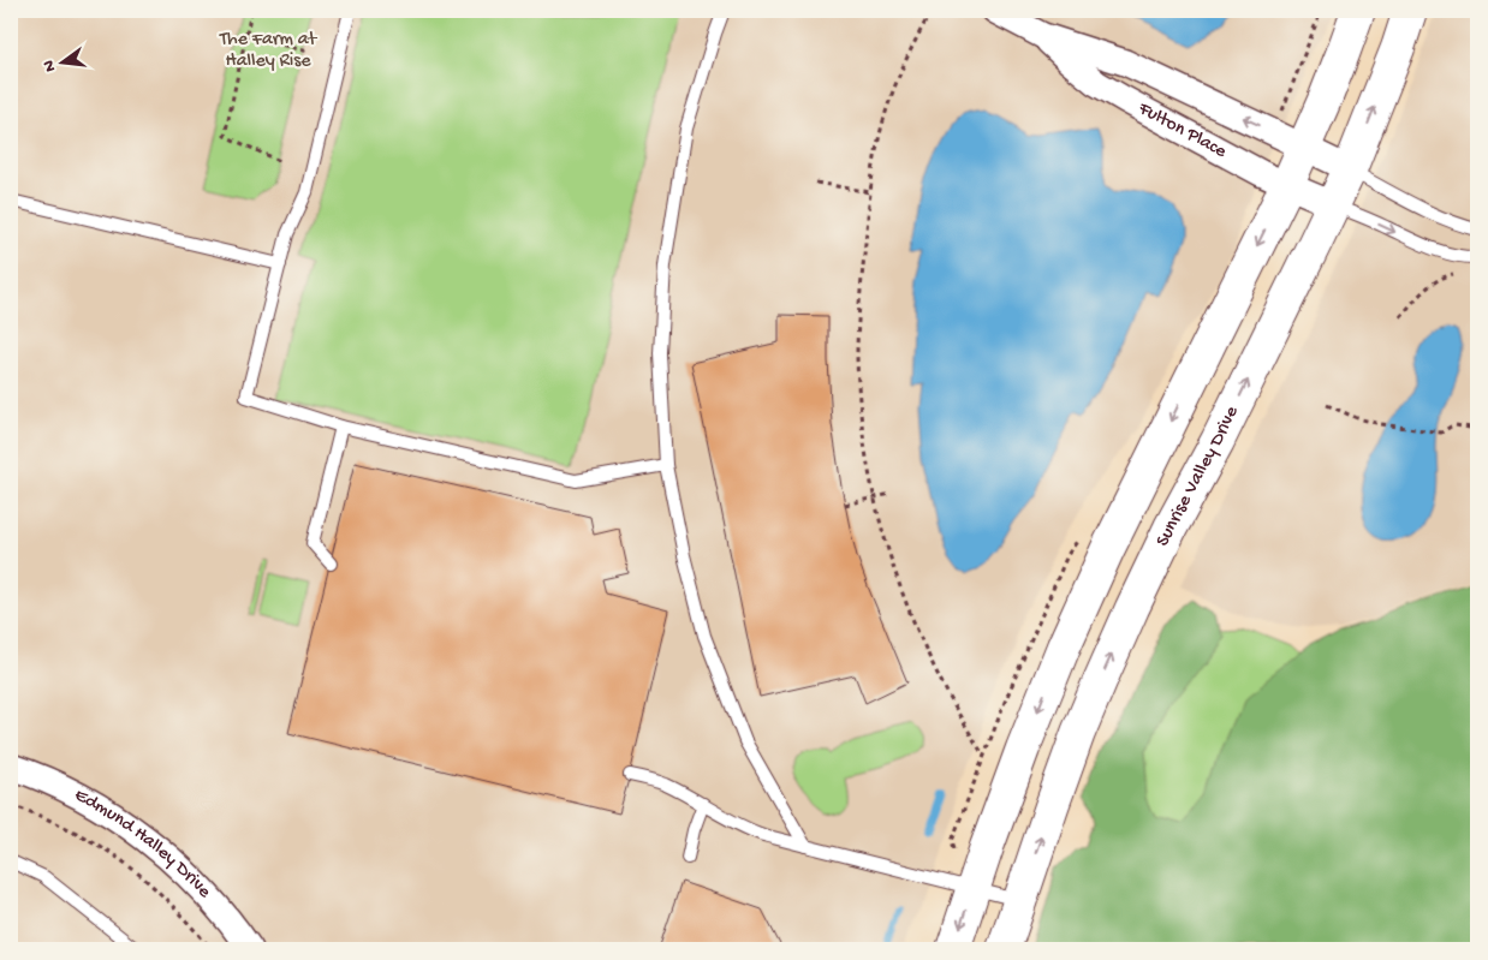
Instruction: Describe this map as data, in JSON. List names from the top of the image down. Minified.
{"streets":{"main road":["Sunrise Valley Drive"],"street":["Fulton Place","Edmund Halley Drive"]},"crossings":[["Fulton Place","Sunrise Valley Drive"]],"parks":["The Farm at Halley Rise"],"north":"left"}
